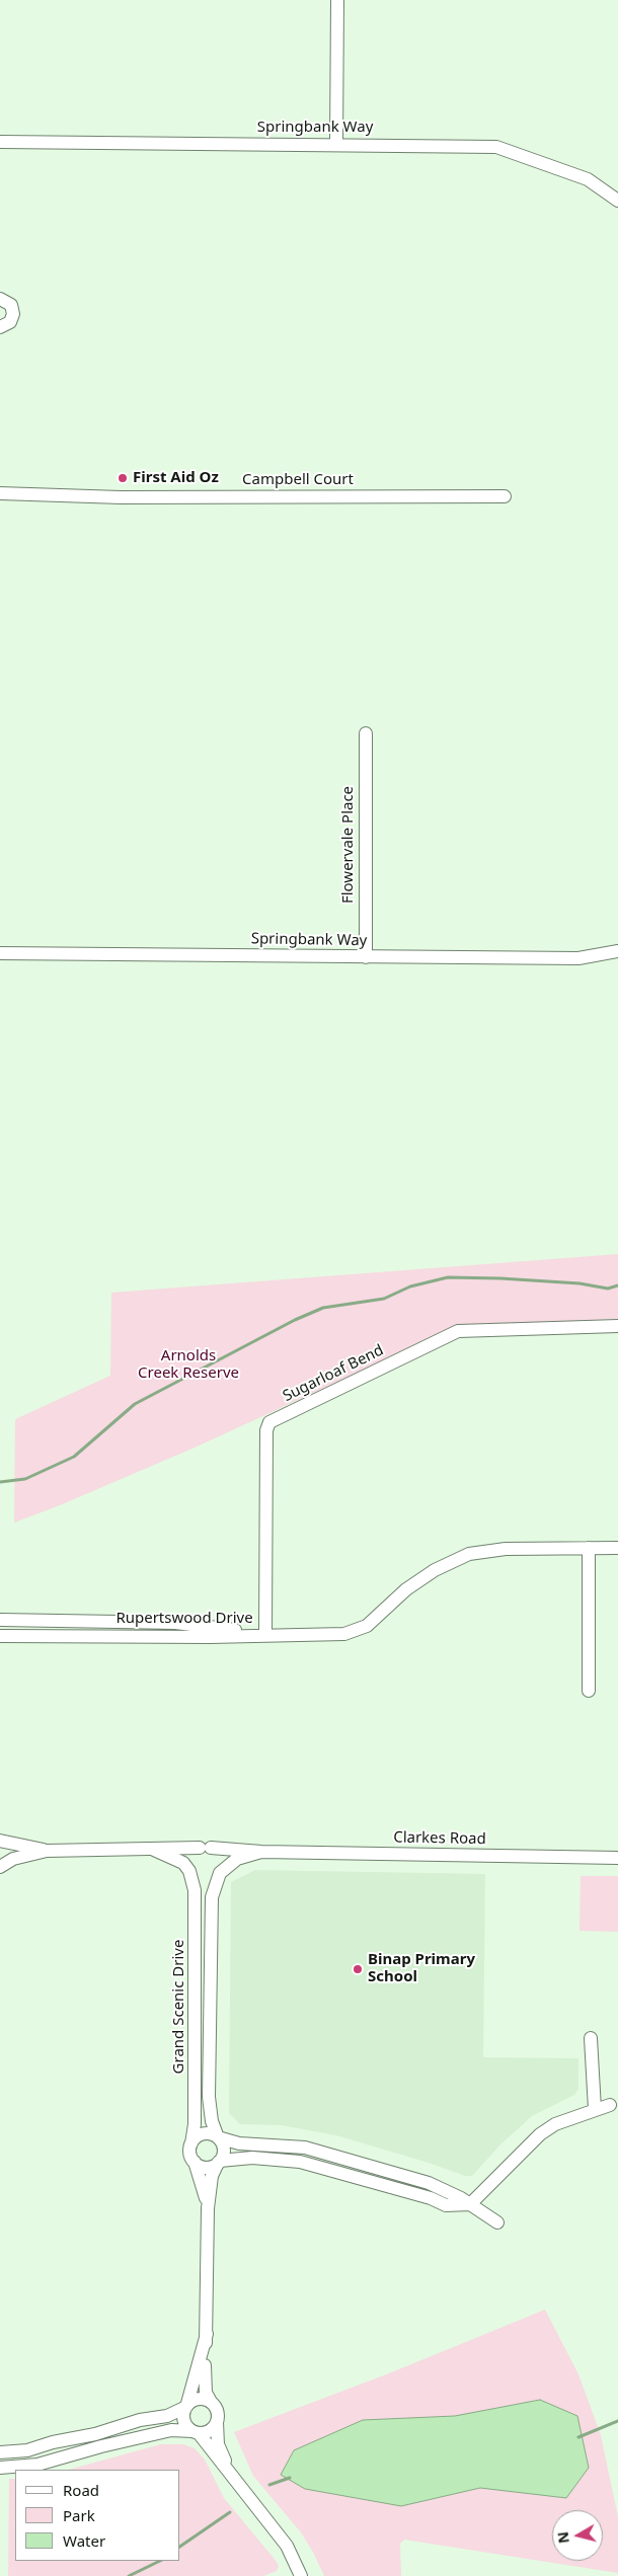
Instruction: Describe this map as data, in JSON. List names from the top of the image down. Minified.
{"streets":{"street":["Springbank Way","Campbell Court","Flowervale Place","Sugarloaf Bend","Rupertswood Drive","Clarkes Road","Grand Scenic Drive"]},"crossings":[["Springbank Way","Flowervale Place"],["Sugarloaf Bend","Rupertswood Drive"],["Clarkes Road","Grand Scenic Drive"]],"parks":["Arnolds Creek Reserve"],"places":["First Aid Oz","Binap Primary School"],"legend":["Road","Park","Water"],"north":"left"}
